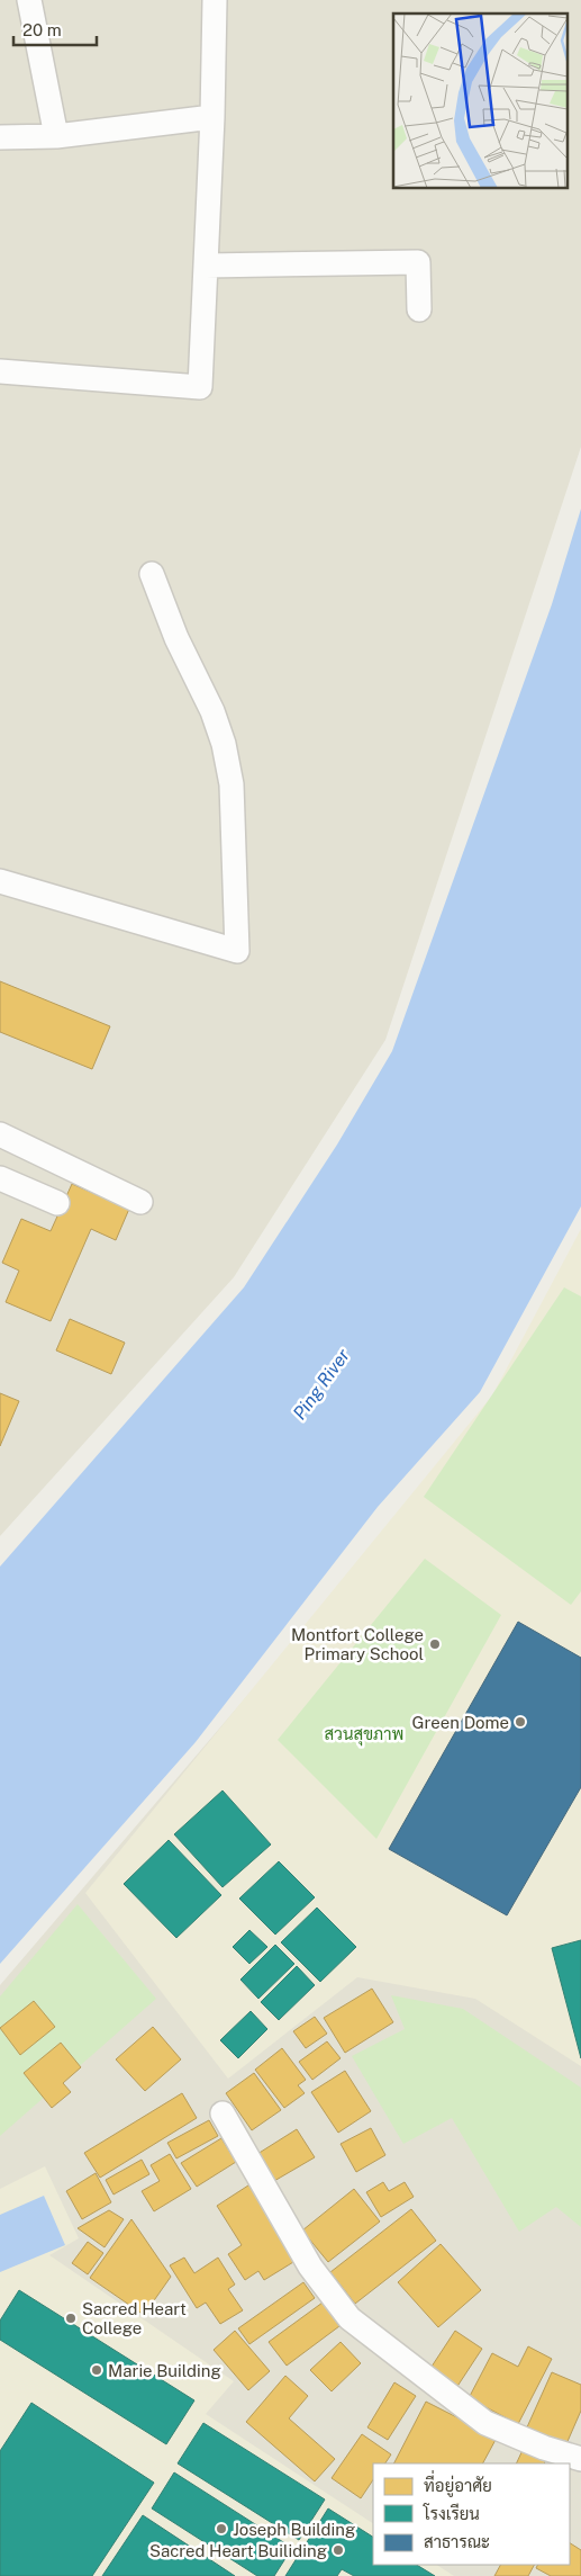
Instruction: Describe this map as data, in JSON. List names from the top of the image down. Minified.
{"water":["Ping River"],"parks":["สวนสุขภาพ"],"places":["Montfort College Primary School","Green Dome","Sacred Heart College","Marie Building","Joseph Building","Sacred Heart Builiding"],"legend":["ที่อยู่อาศัย","โรงเรียน","สาธารณะ"],"scale_bar":"20 m"}
